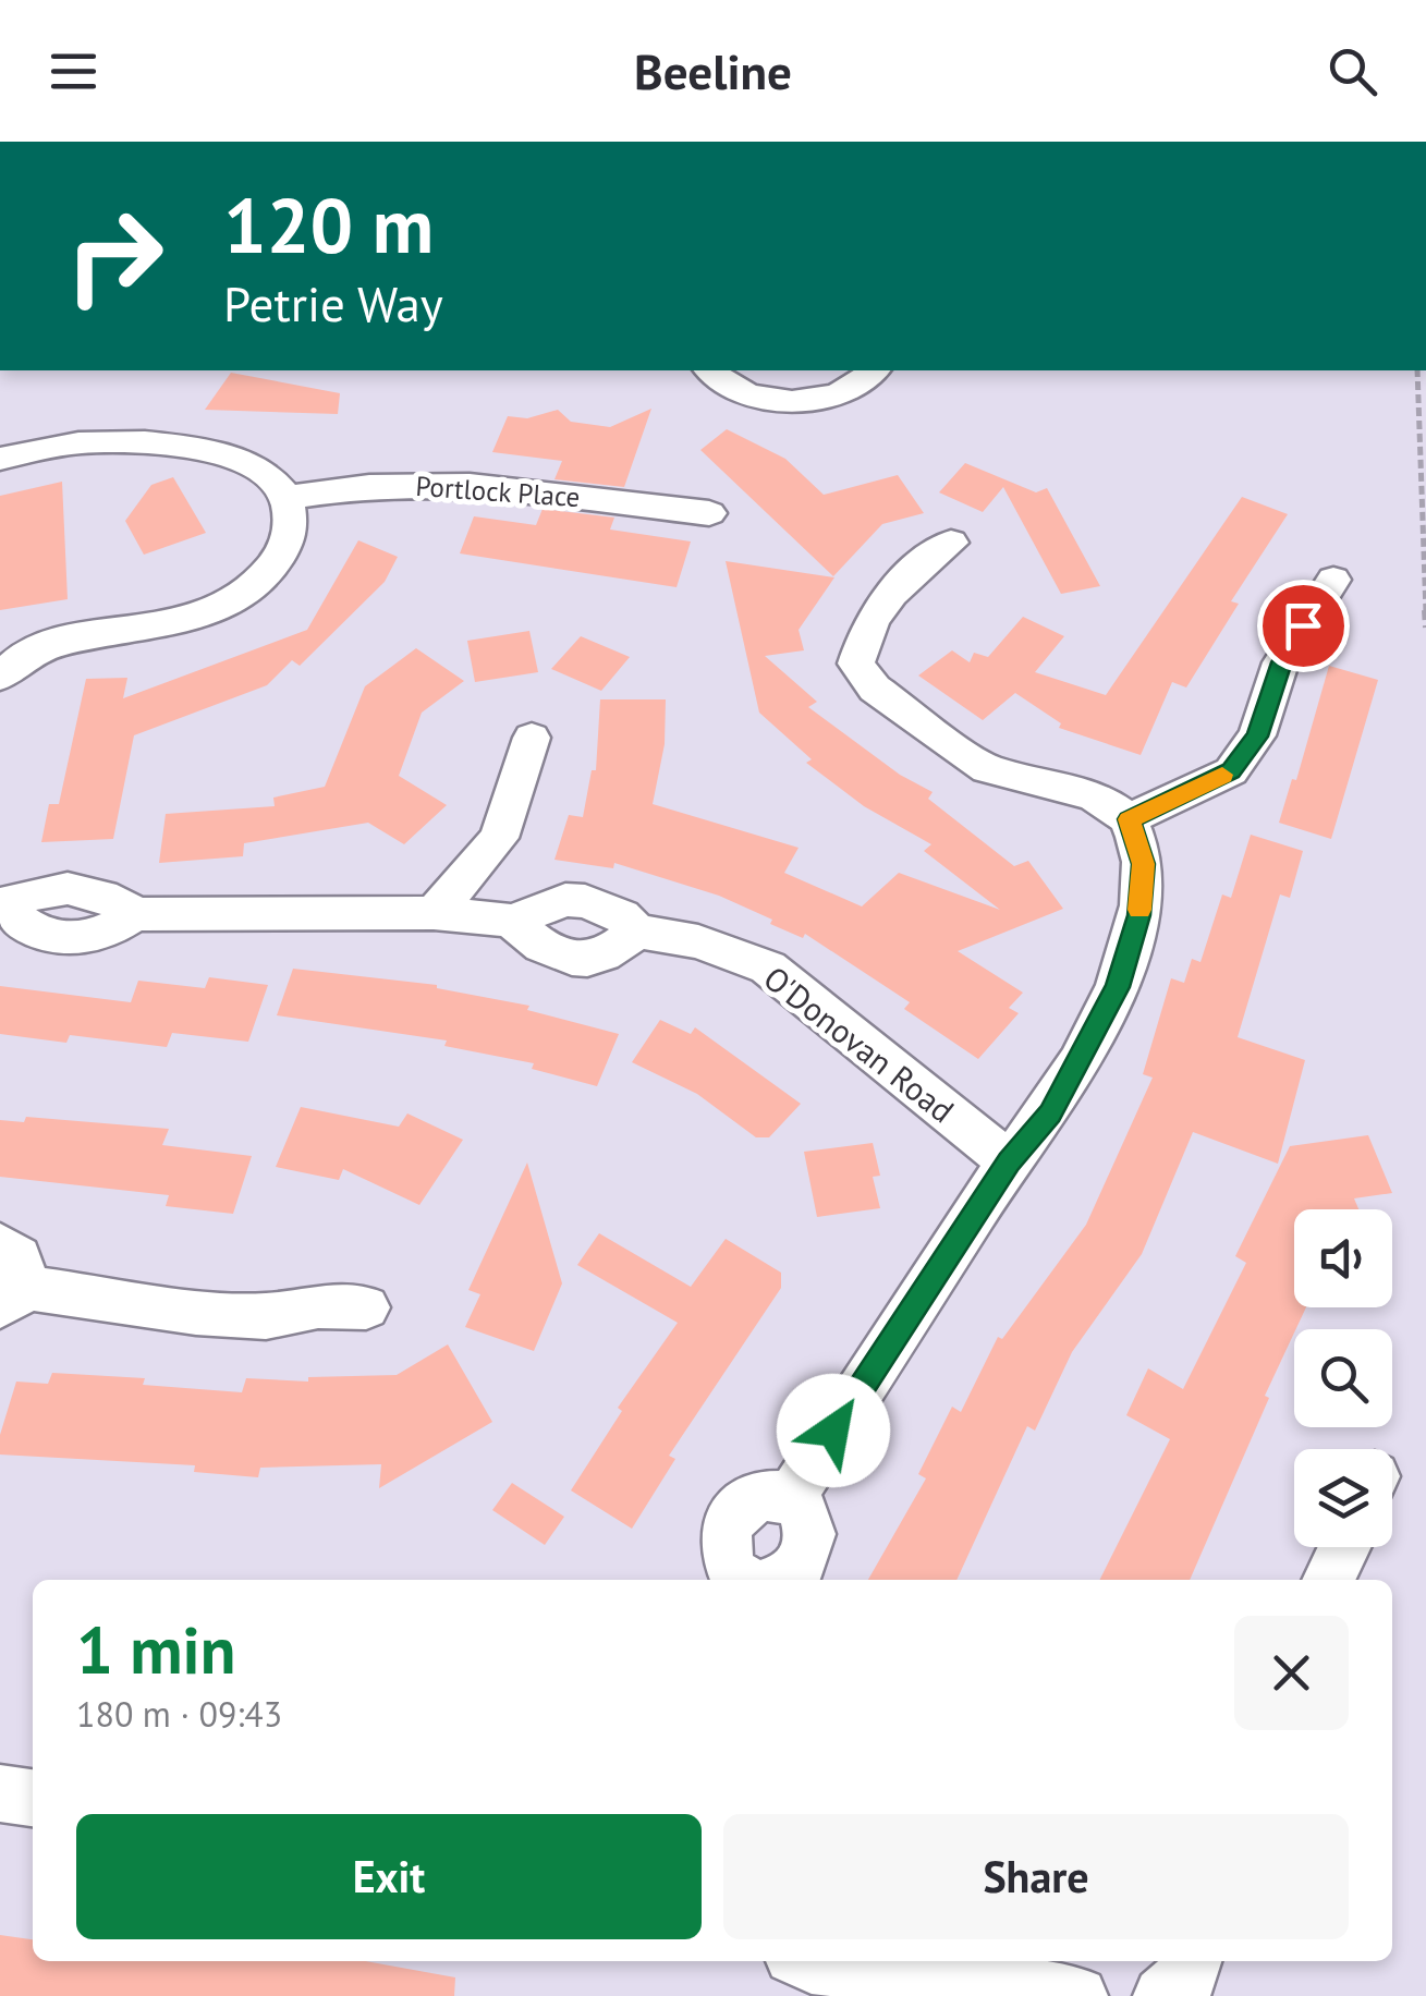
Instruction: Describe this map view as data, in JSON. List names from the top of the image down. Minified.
{"streets":{"street":["Portlock Place","O'Donovan Road"]},"page":{"header":"Beeline","turn":["120 m","Petrie Way"],"heading":["1 min","180 m · 09:43"],"buttons":["Exit","Share"]}}
